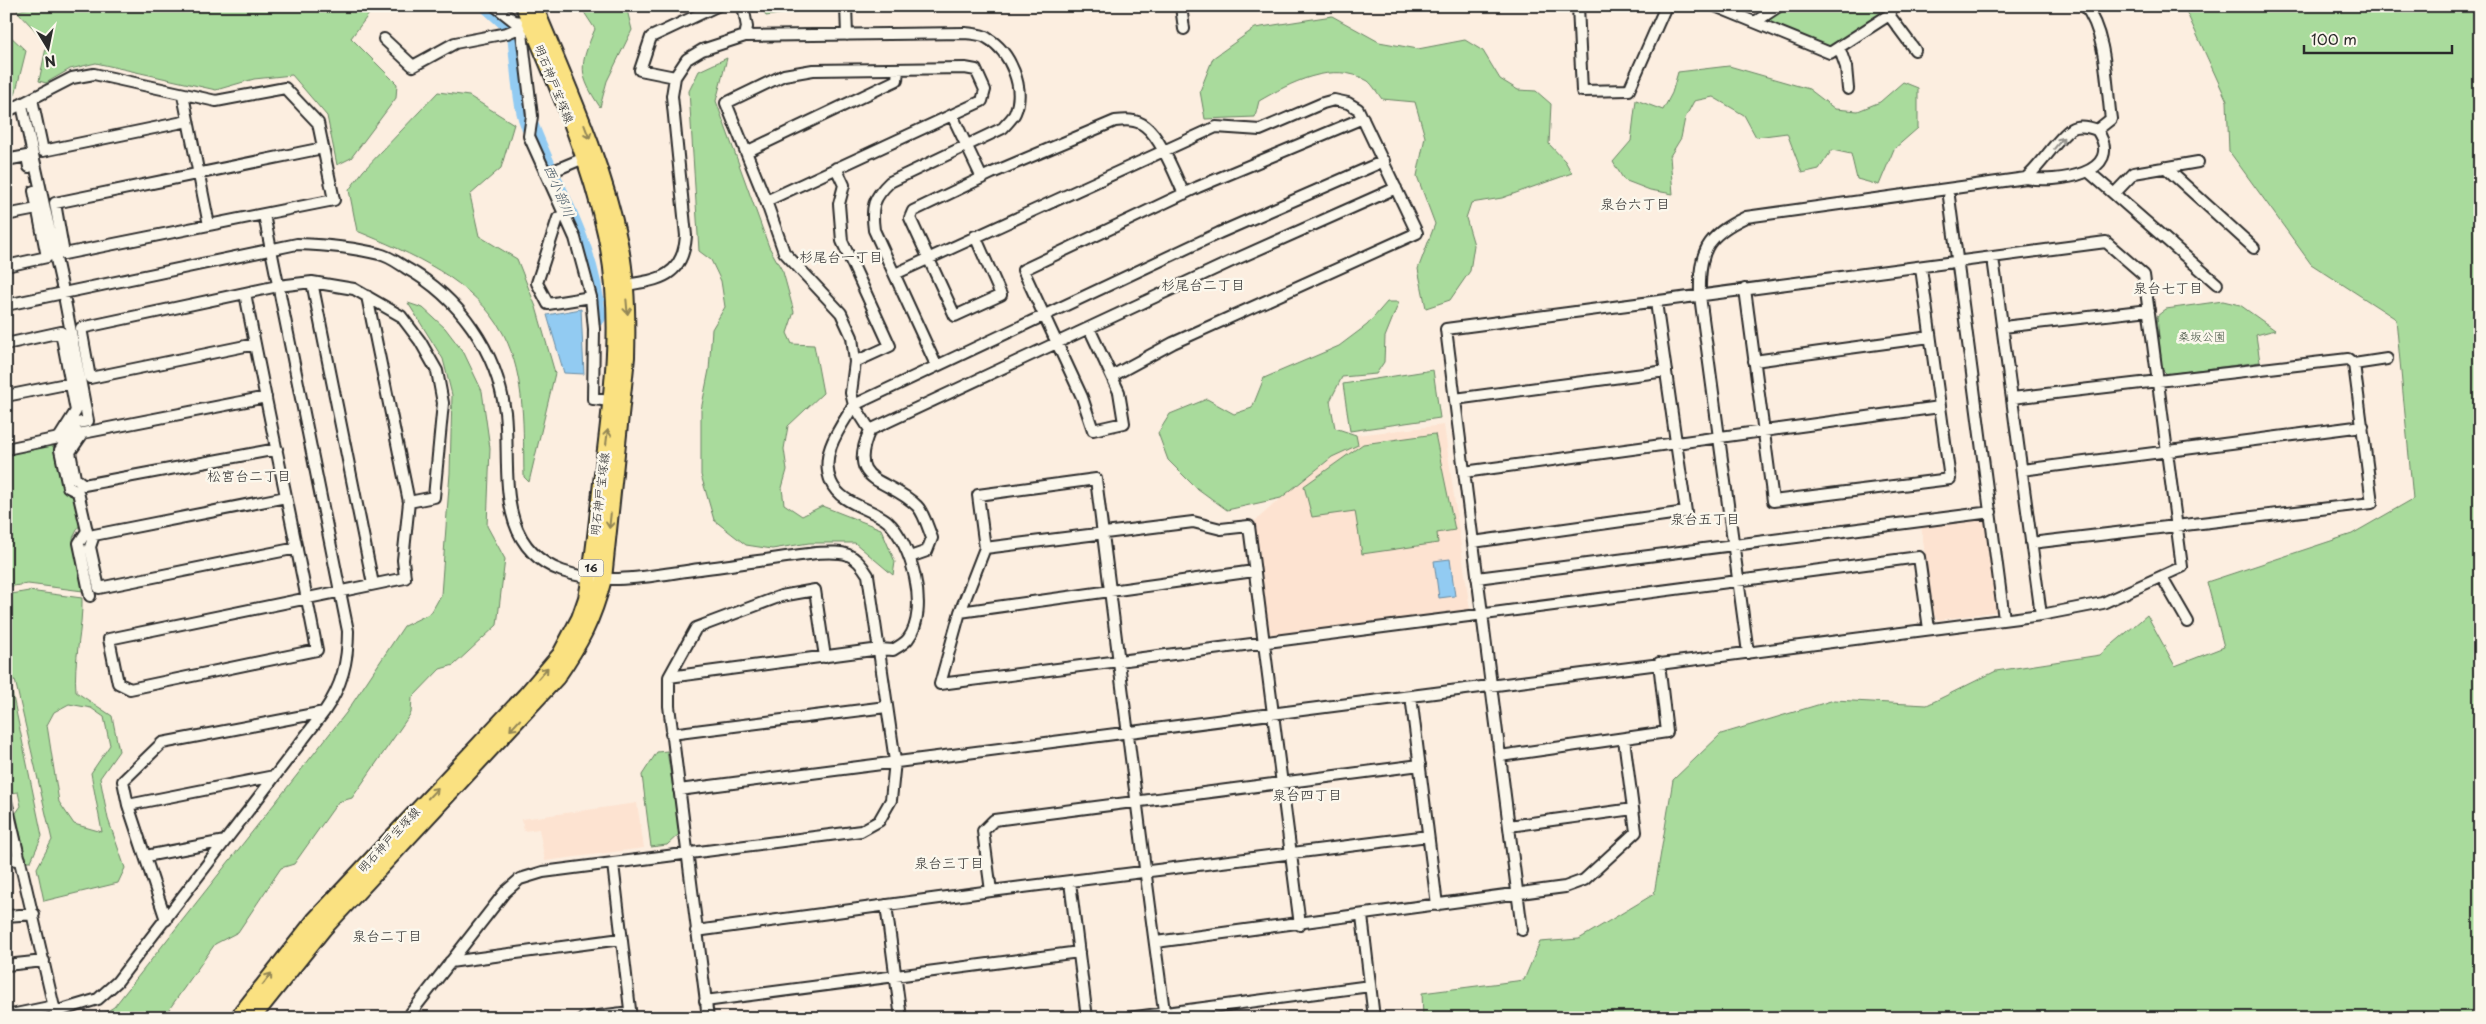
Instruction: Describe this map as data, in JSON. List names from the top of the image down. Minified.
{"streets":{"main road":["明石神戸宝塚線","16"]},"districts":["泉台六丁目","杉尾台一丁目","杉尾台二丁目","泉台七丁目","松宮台二丁目","泉台五丁目","泉台四丁目","泉台三丁目","泉台二丁目"],"water":["西小部川"],"parks":["桑坂公園"],"scale_bar":"100 m","north":"bottom"}
